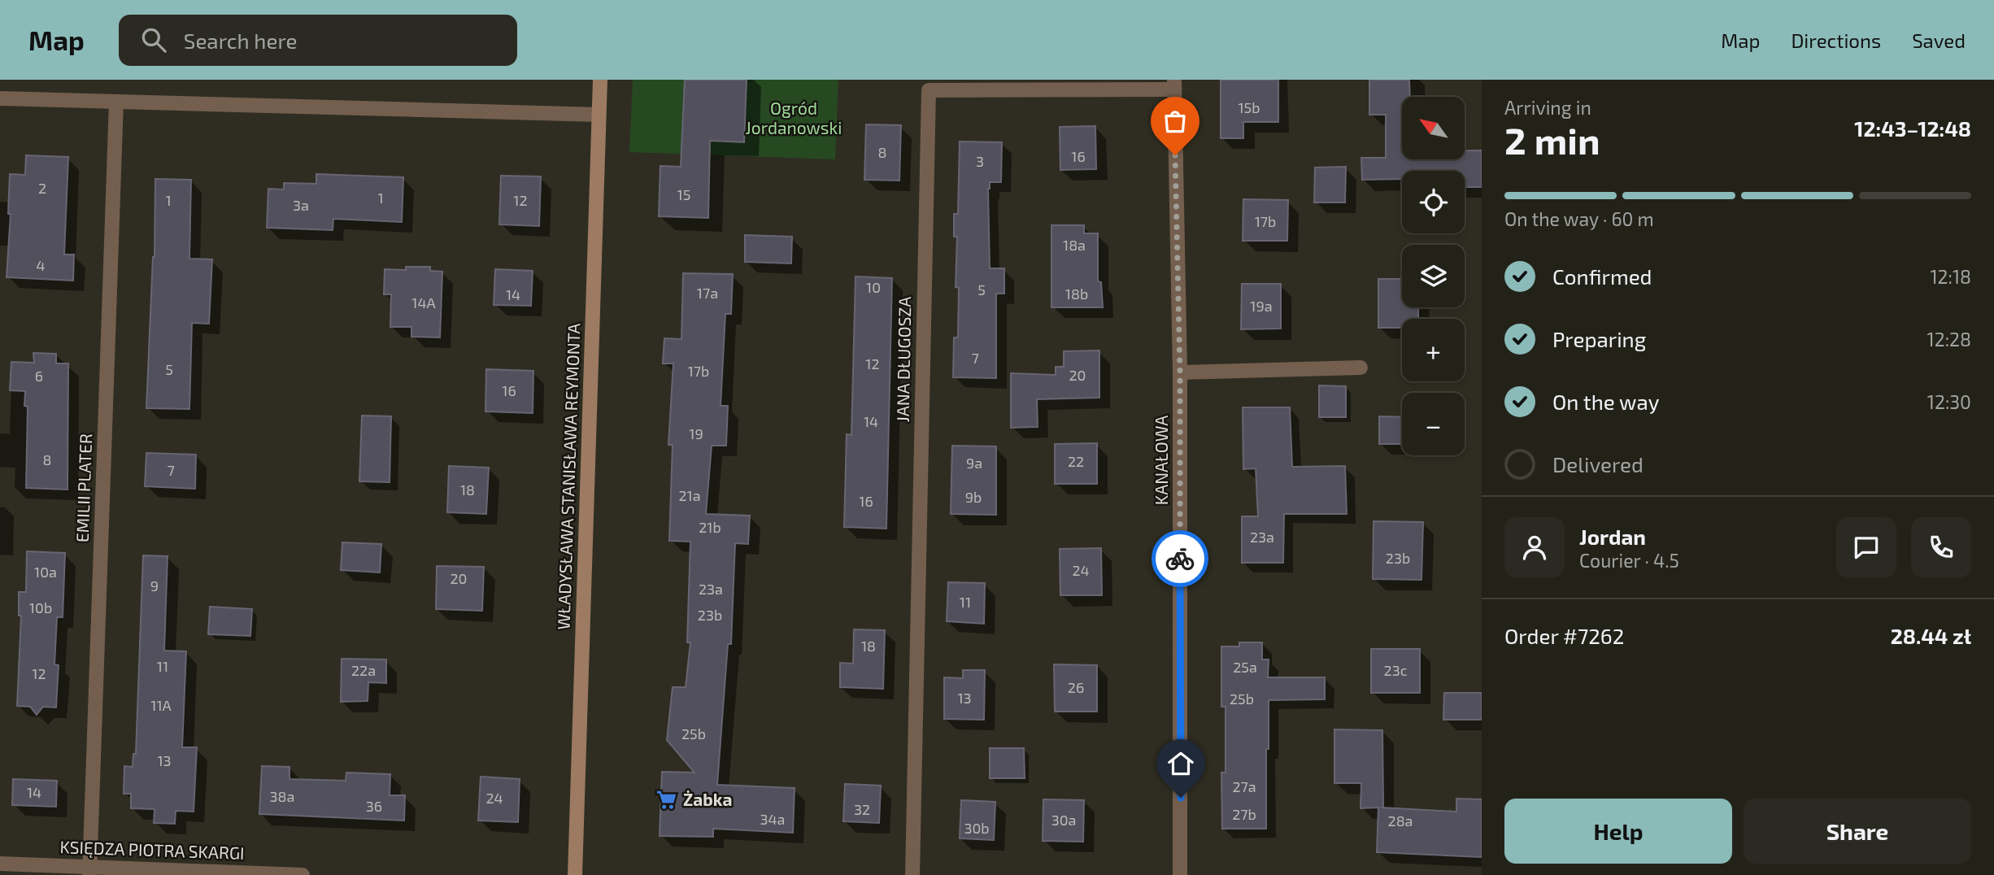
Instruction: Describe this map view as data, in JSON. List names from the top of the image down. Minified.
{"streets":{"main road":["WŁADYSŁAWA STANISŁAWA REYMONTA"],"street":["JANA DŁUGOSZA","KANAŁOWA","EMILII PLATER","KSIĘDZA PIOTRA SKARGI"]},"crossings":[["JANA DŁUGOSZA","KANAŁOWA"],["EMILII PLATER","KSIĘDZA PIOTRA SKARGI"]],"parks":["Ogród Jordanowski"],"places":{"supermarket":["Żabka"]},"house_numbers":["15b","8","16","3","2","15","1","1","12","3a","17b","18a","4","10","5","17a","18b","14","14A","19a","7","12","5","17b","20","6","16","14","19","8","22","9a","7","18","21a","9b","16","21b","23a","23b","24","10a","20","9","23a","11","10b","23b","18","11","25a","22a","23c","12","26","13","25b","11A","25b","13","27a","14","38a","24","36","32","27b","34a","30a","28a","30b"],"north":"top left","page":{"header":"Map","search":"Search here","nav":["Map","Directions","Saved"],"heading":["2 min","Arriving in","12:43–12:48"],"panel":["Jordan","Courier · 4.5","Order #7262","28.44 zł"],"map_buttons":["+","−"],"bar":"On the way · 60 m","list":[["Confirmed","12:18"],["Preparing","12:28"],["On the way","12:30"],"Delivered"],"buttons":["Help","Share"]}}
